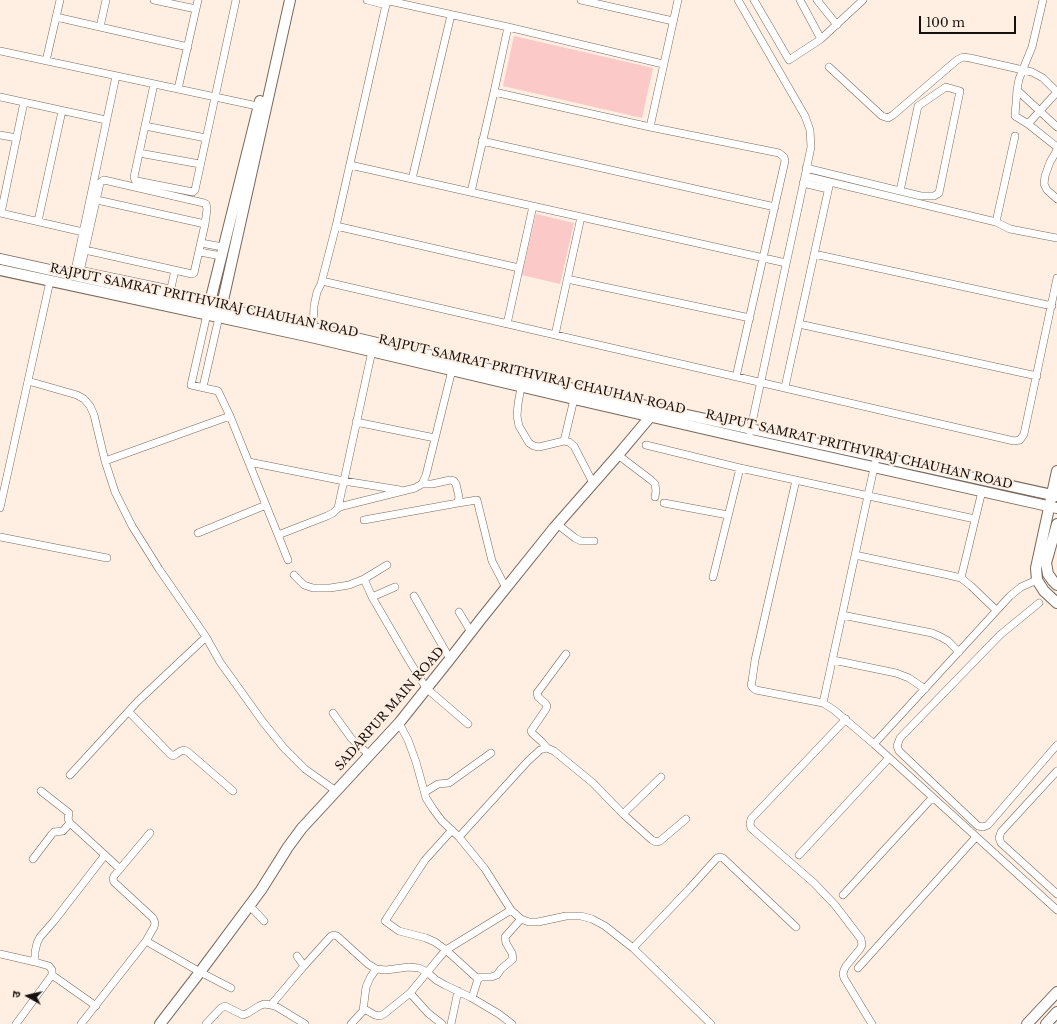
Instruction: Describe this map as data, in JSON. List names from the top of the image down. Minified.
{"streets":{"street":["RAJPUT SAMRAT PRITHVIRAJ CHAUHAN ROAD","SADARPUR MAIN ROAD"]},"crossings":[["RAJPUT SAMRAT PRITHVIRAJ CHAUHAN ROAD","SADARPUR MAIN ROAD"]],"scale_bar":"100 m","north":"left"}
